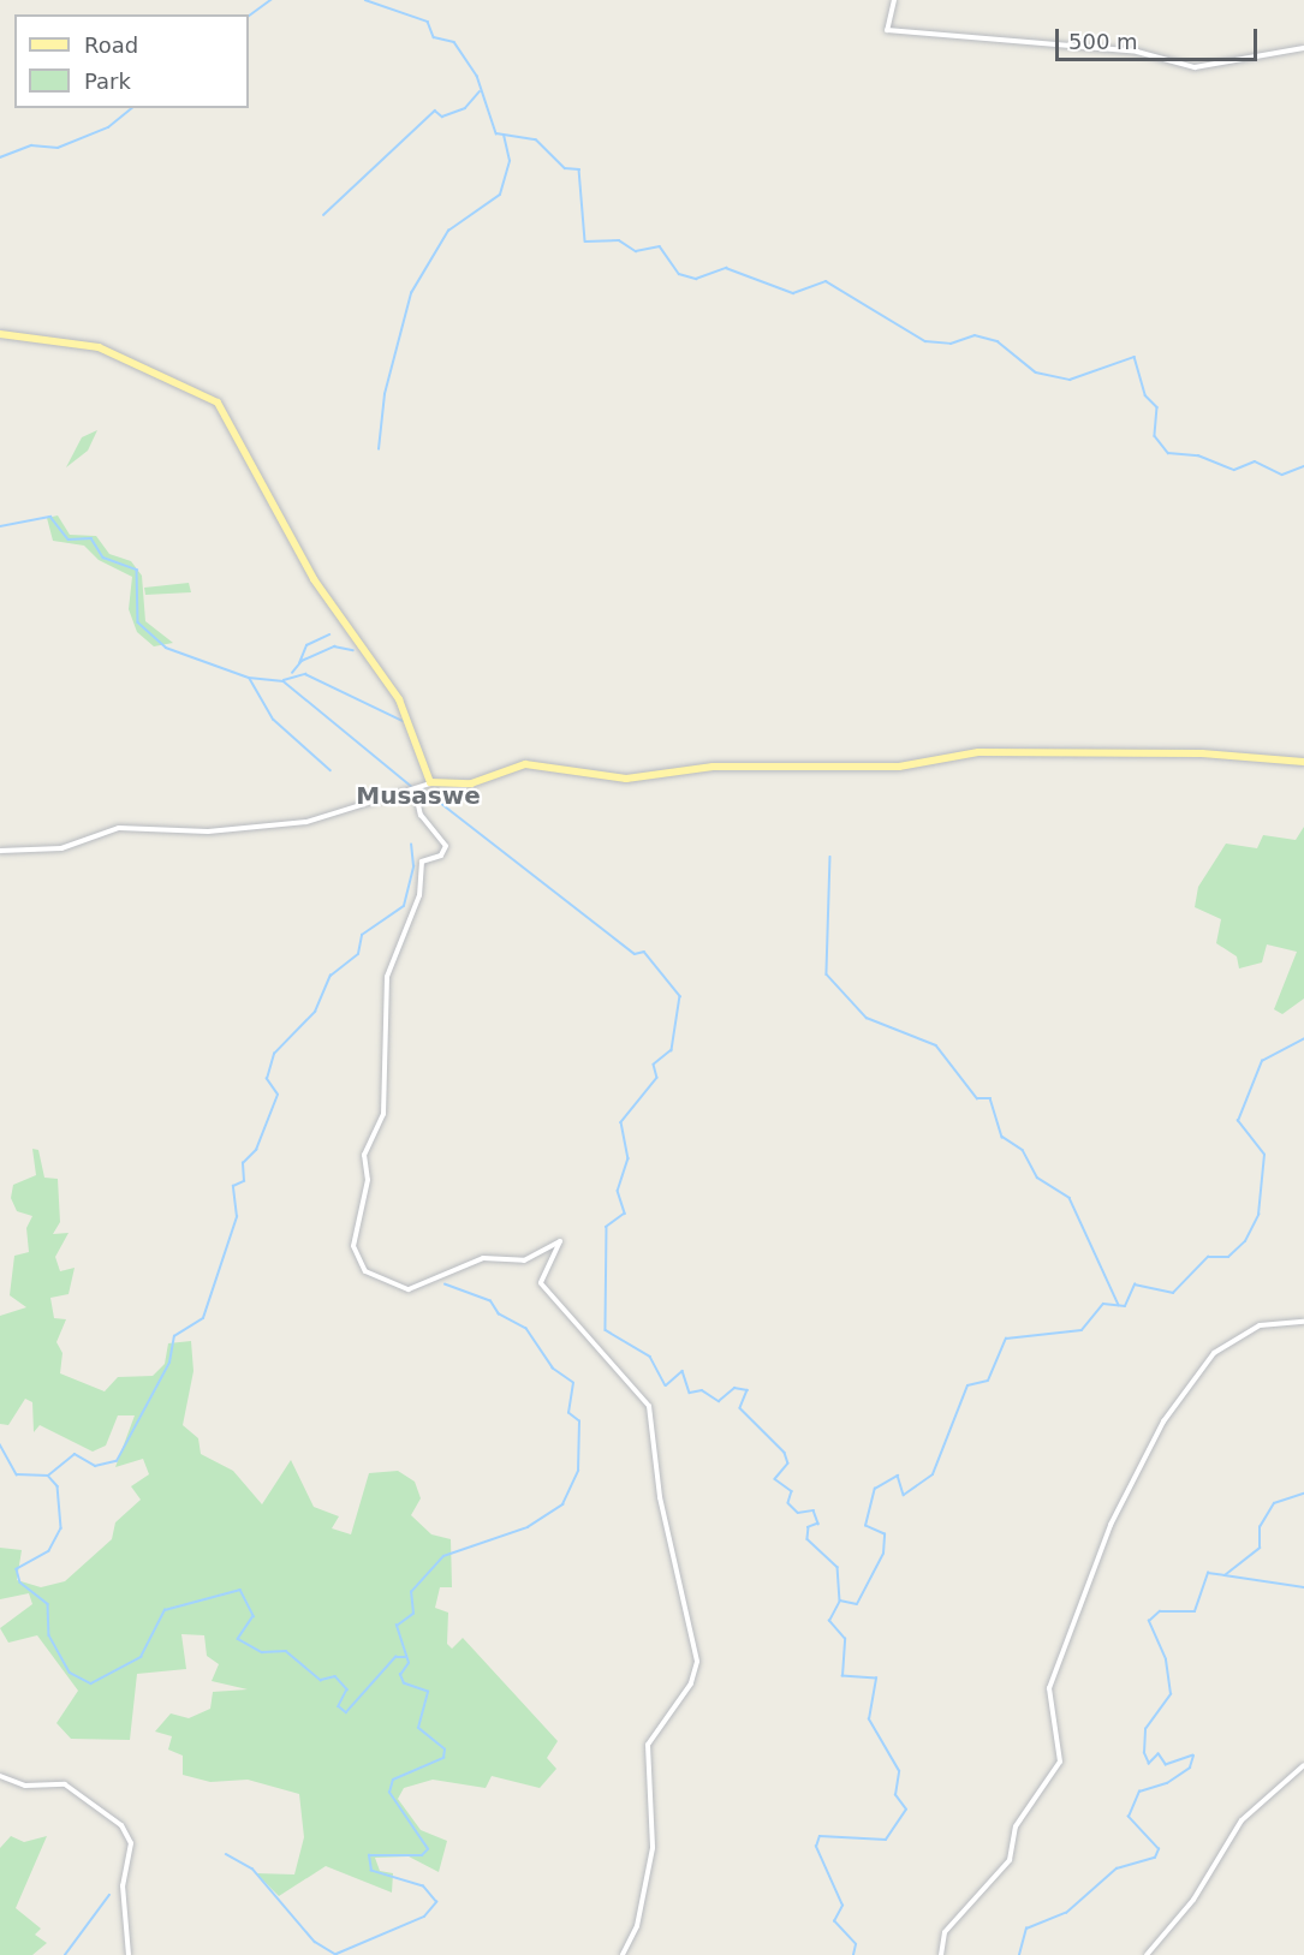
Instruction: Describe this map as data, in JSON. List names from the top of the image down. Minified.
{"districts":["Musaswe"],"legend":["Road","Park"],"scale_bar":"500 m"}
